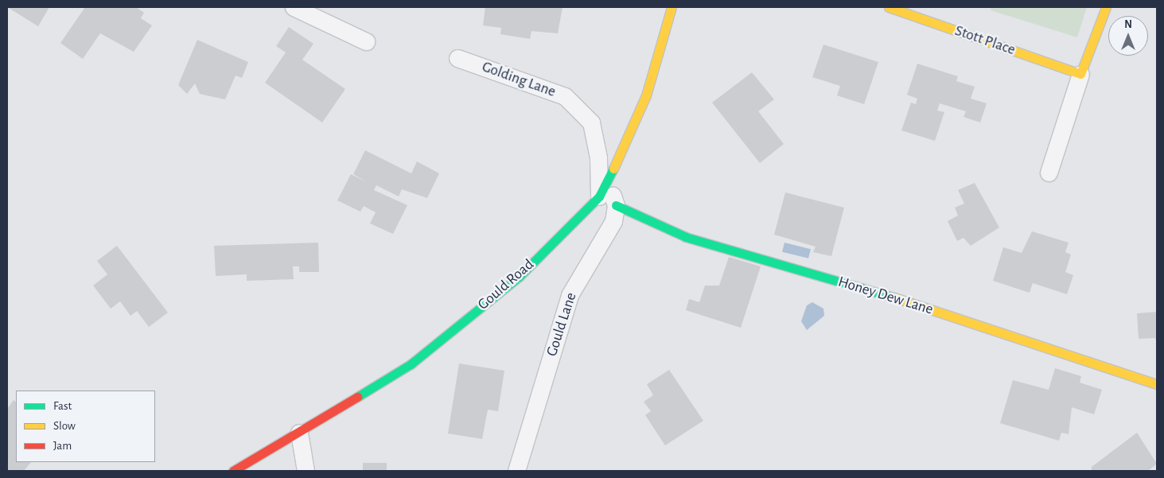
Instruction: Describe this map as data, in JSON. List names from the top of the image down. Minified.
{"streets":{"street":["Stott Place","Golding Lane","Gould Road","Honey Dew Lane","Gould Lane"]},"crossings":[["Golding Lane","Gould Road"],["Honey Dew Lane","Gould Lane"]],"legend":["Fast","Slow","Jam"],"north":"top"}
